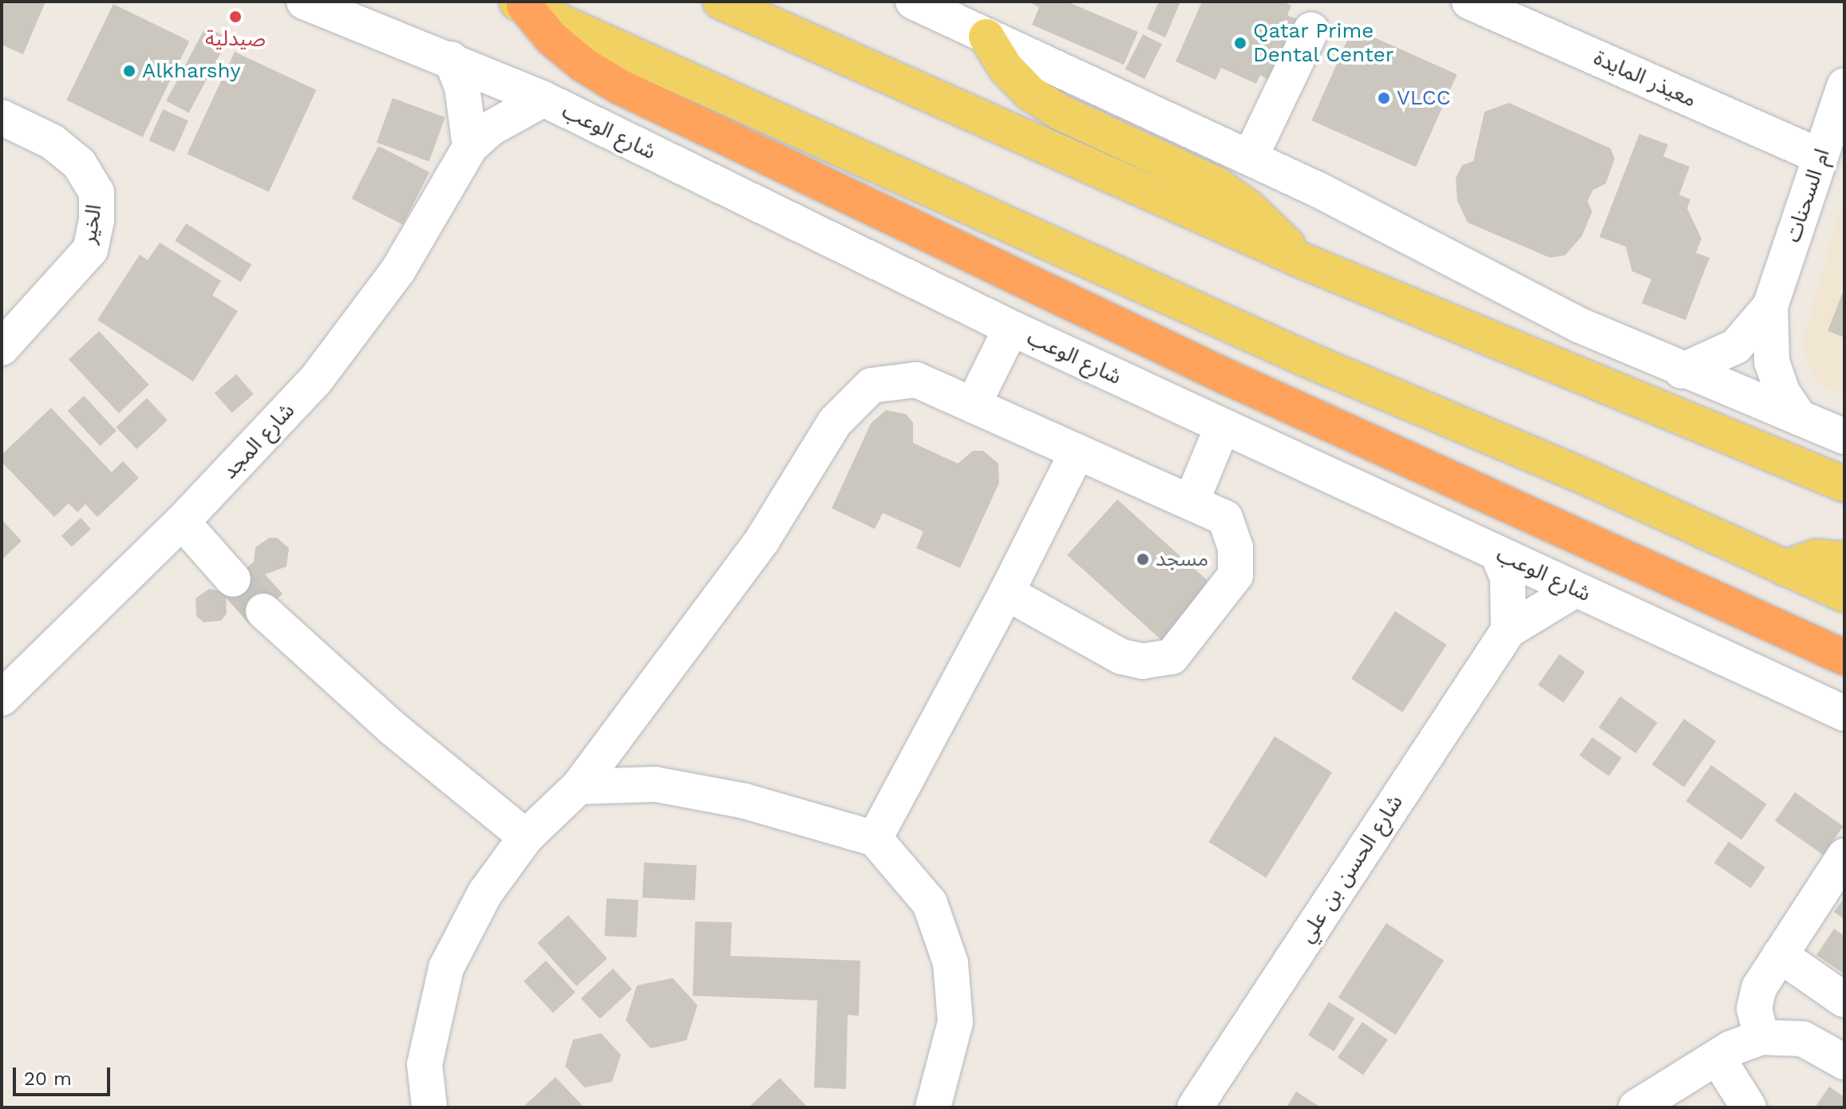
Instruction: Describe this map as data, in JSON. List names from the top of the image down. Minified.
{"streets":{"street":["معيذر المايدة","شارع الوعب","ام السحنات","الخير","شارع المجد","شارع الحسن بن علي"]},"crossings":[["معيذر المايدة","ام السحنات"],["شارع الوعب","شارع المجد"],["شارع الوعب","شارع الحسن بن علي"]],"places":["صيدلية","Qatar Prime Dental Center","Alkharshy","VLCC","مسجد"],"scale_bar":"20 m"}
